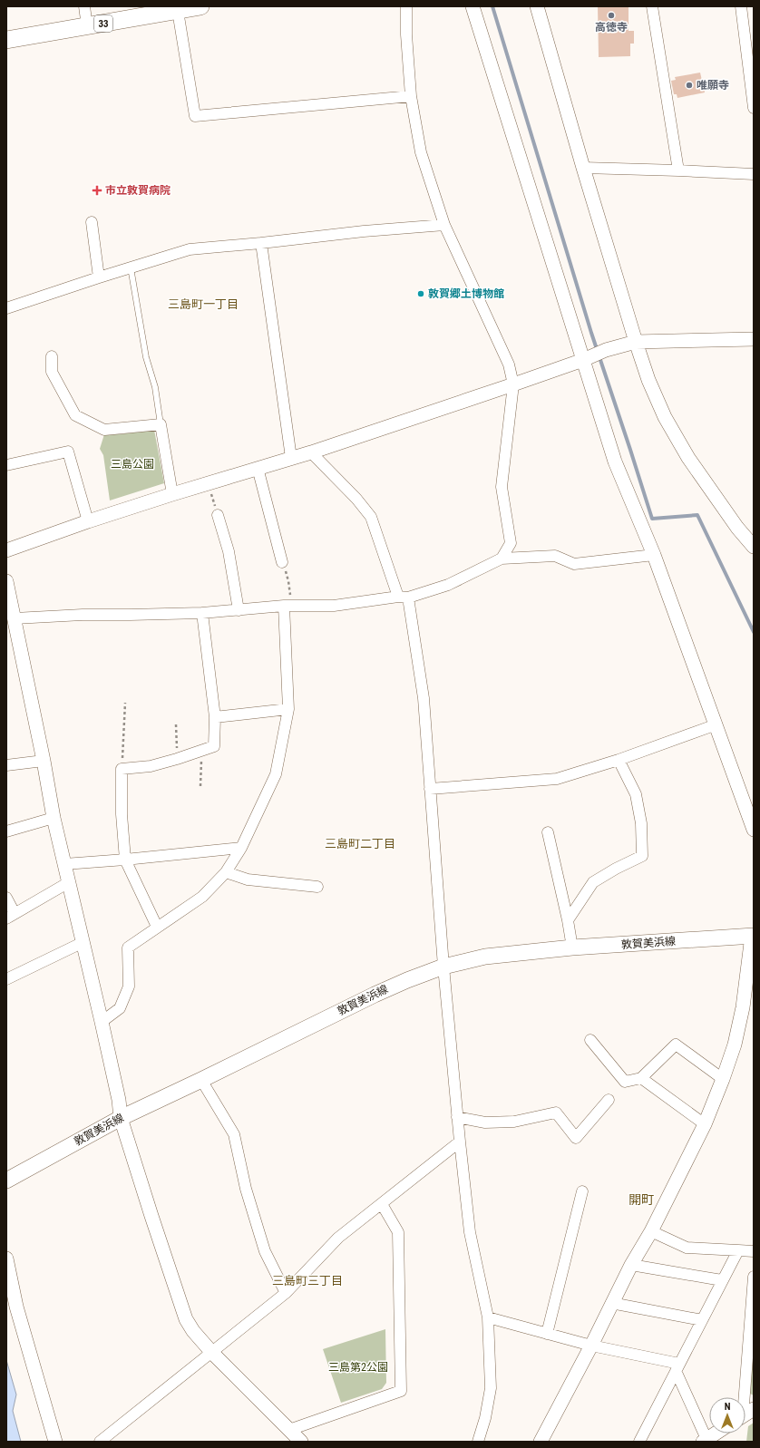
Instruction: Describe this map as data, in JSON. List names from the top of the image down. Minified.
{"streets":{"main road":["33","敦賀美浜線"]},"districts":["三島町一丁目","三島町二丁目","開町","三島町三丁目"],"parks":["三島公園","三島第2公園"],"places":{"other":["高徳寺","唯願寺","敦賀郷土博物館"],"health":["市立敦賀病院"]},"north":"top"}
